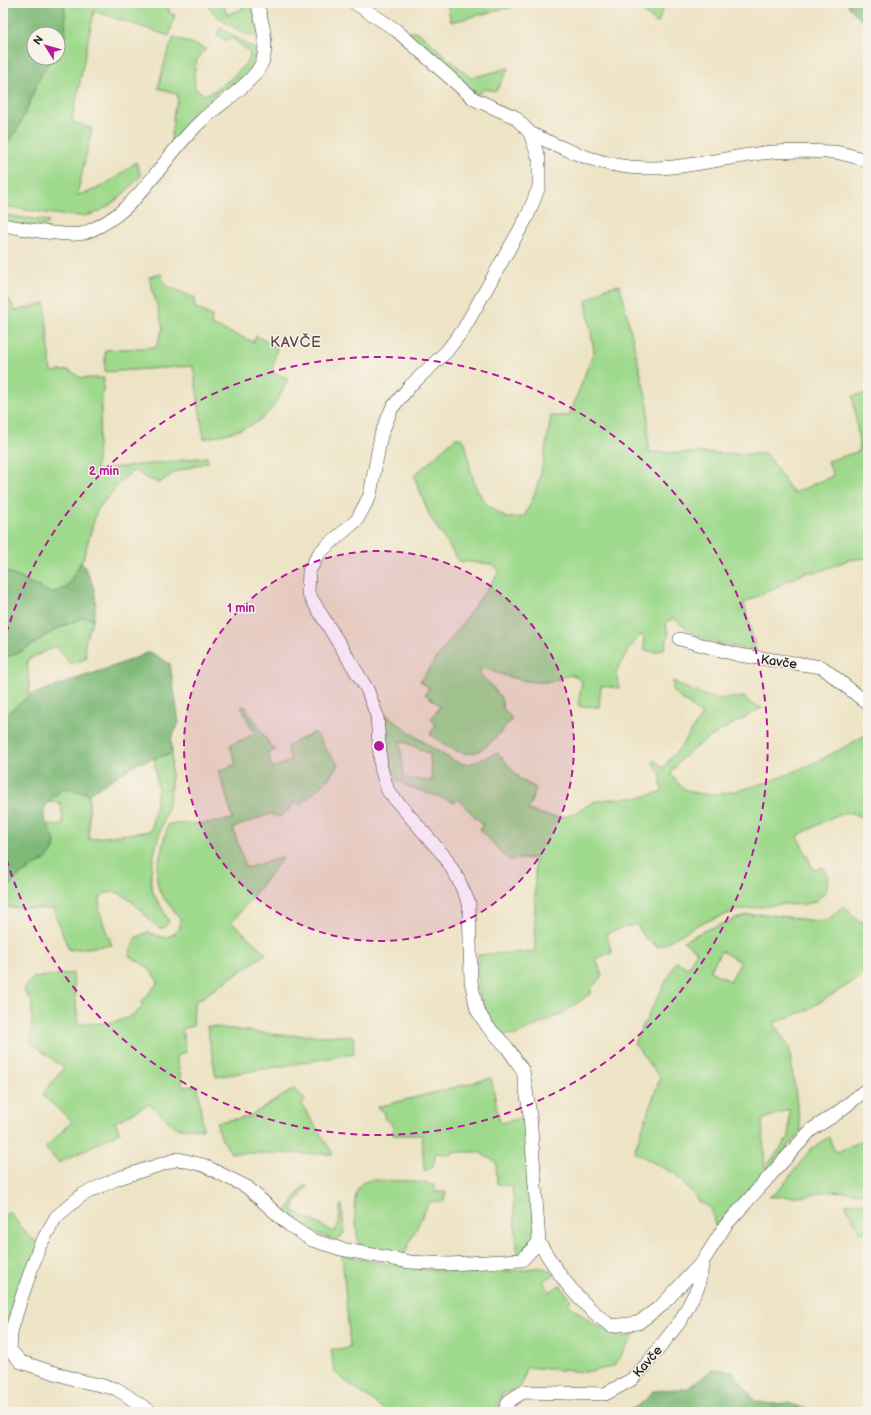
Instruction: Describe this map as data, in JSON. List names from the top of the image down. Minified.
{"streets":{"street":["Kavče"]},"districts":["KAVČE"],"north":"top left","rings":["2 min","1 min"]}
